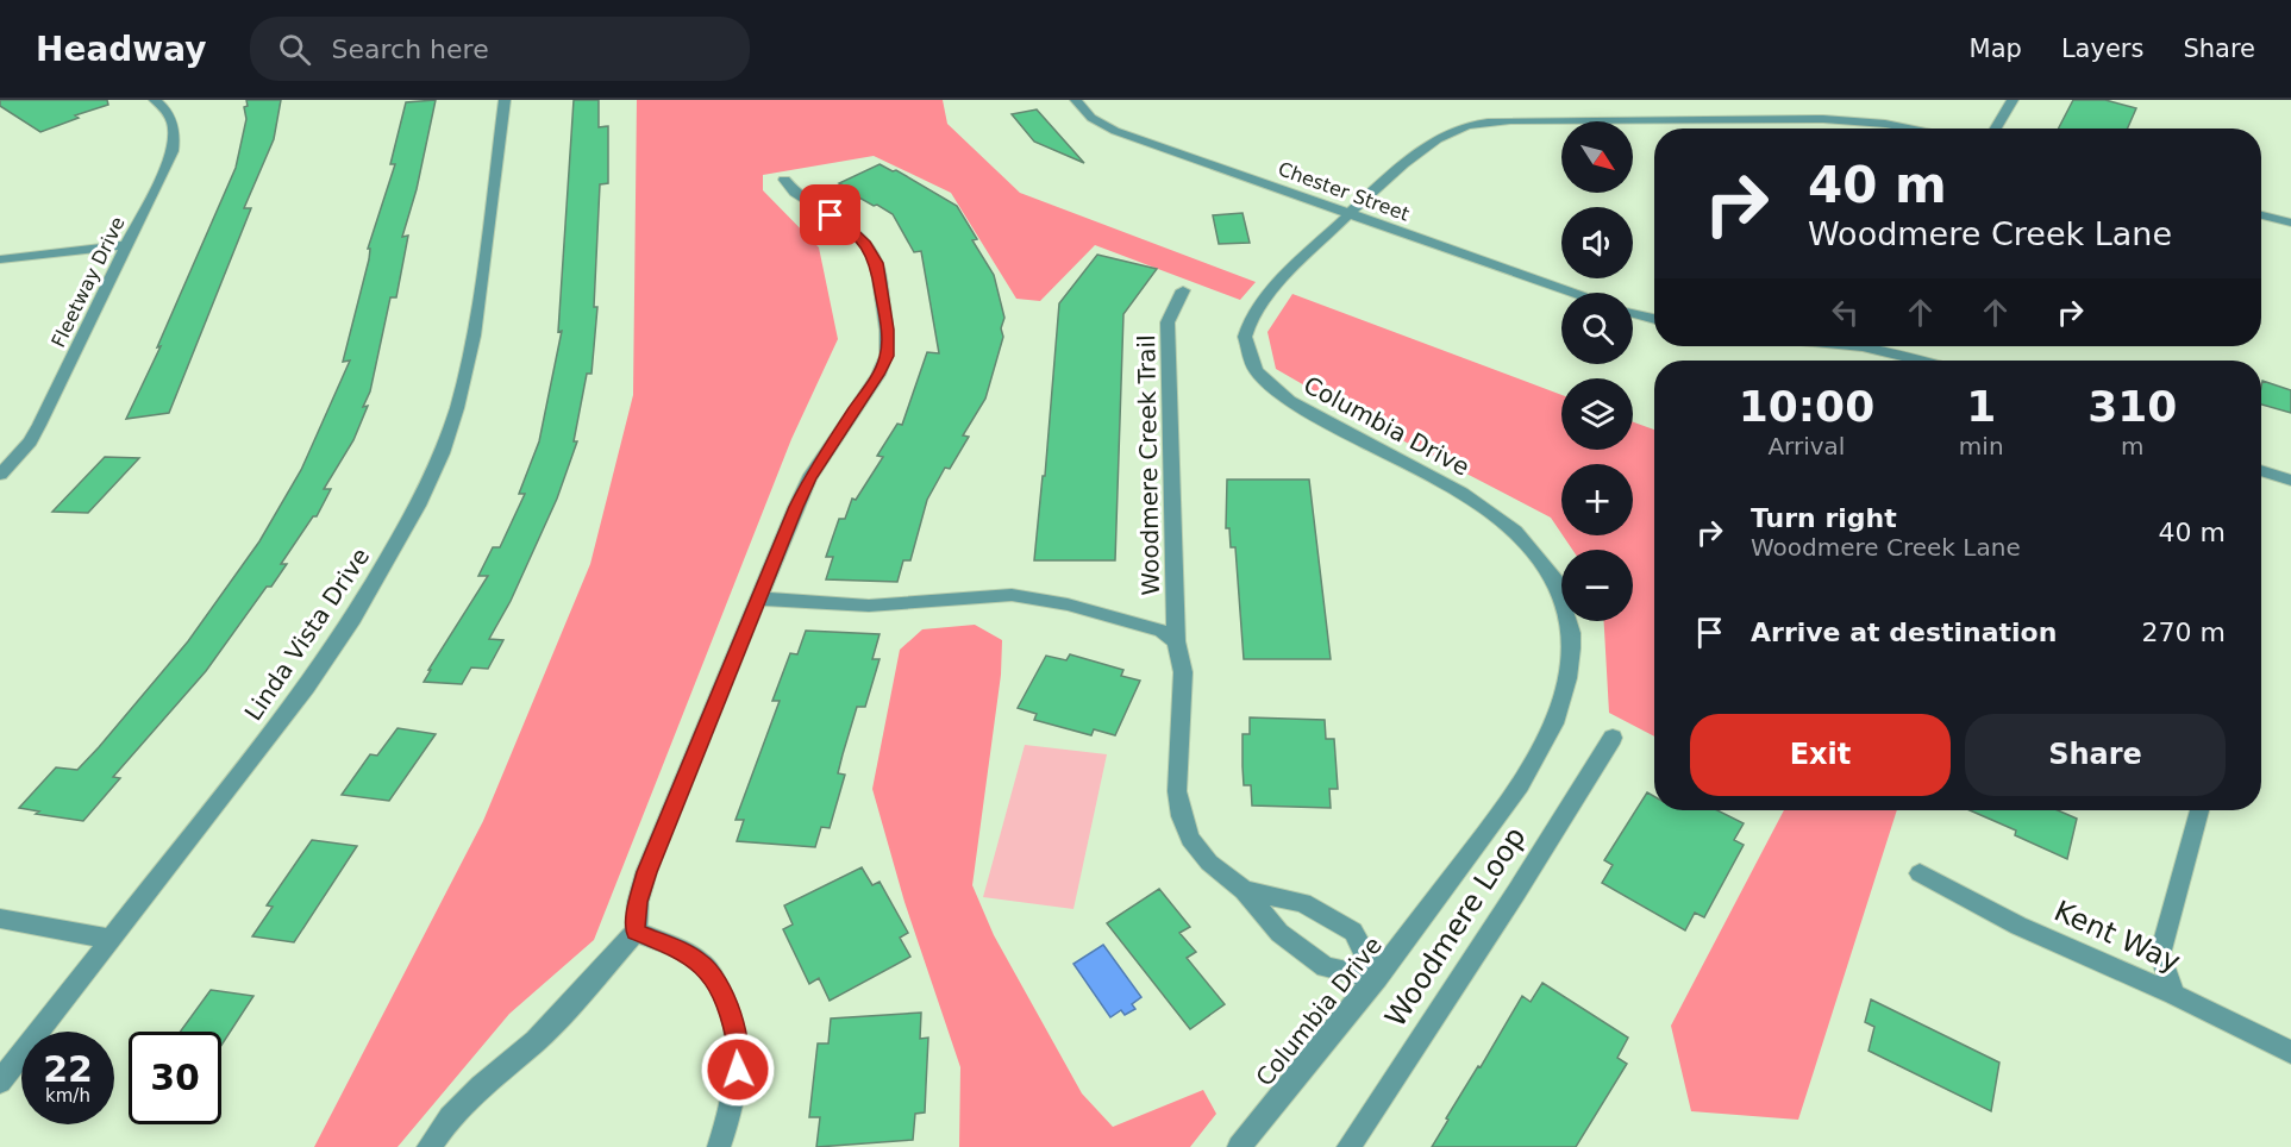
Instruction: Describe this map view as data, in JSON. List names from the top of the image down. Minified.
{"streets":{"street":["Chester Street","Fleetway Drive","Columbia Drive","Woodmere Creek Trail","Linda Vista Drive","Woodmere Loop","Kent Way"]},"crossings":[["Chester Street","Columbia Drive"]],"north":"bottom right","page":{"header":"Headway","search":"Search here","nav":["Map","Layers","Share"],"map_buttons":["+","−"],"turn":["40 m","Woodmere Creek Lane"],"eta":["10:00","Arrival","1","min","310","m"],"list":[{"name":"Turn right","note":"Woodmere Creek Lane","value":"40 m"},{"name":"Arrive at destination","value":"270 m"}],"buttons":["Exit","Share"],"speed":"22 km/h","limit":"30"}}
